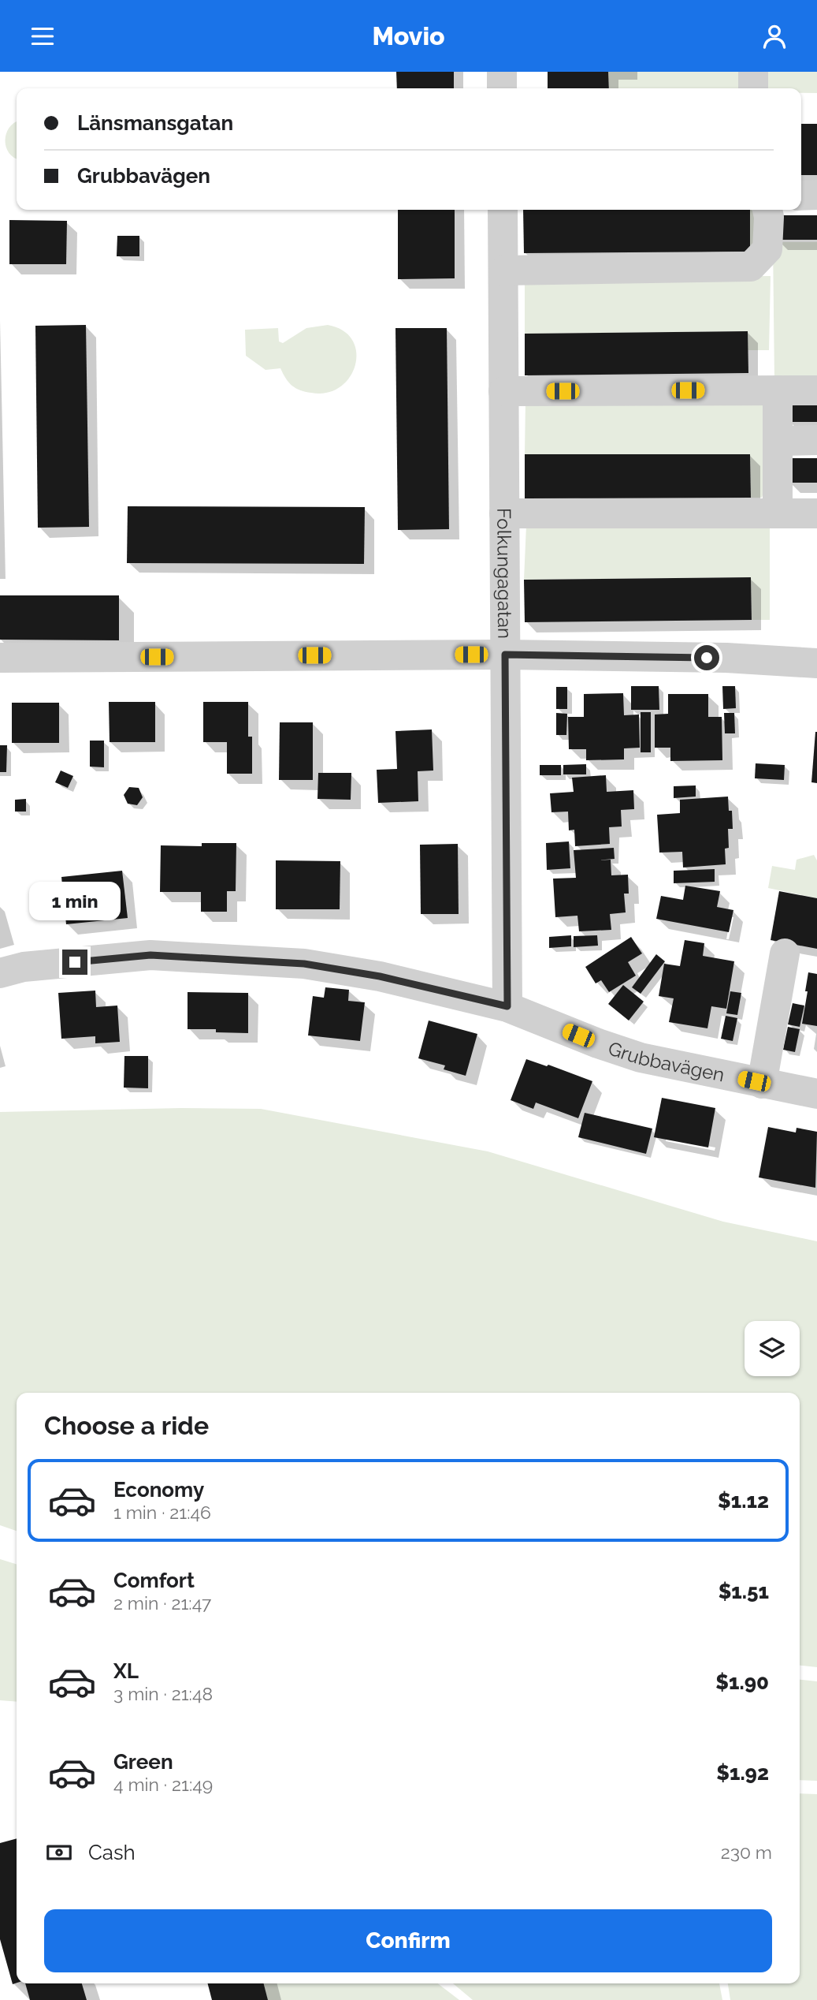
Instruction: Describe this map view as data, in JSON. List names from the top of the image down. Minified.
{"streets":{"street":["Folkungagatan","Grubbavägen"]},"crossings":[["Folkungagatan","Grubbavägen"]],"page":{"header":"Movio","banner":["Länsmansgatan","Grubbavägen"],"bubble":"1 min","heading":"Choose a ride","list":[{"name":"Economy","note":"1 min · 21:46","value":"$1.12"},{"name":"Comfort","note":"2 min · 21:47","value":"$1.51"},{"name":"XL","note":"3 min · 21:48","value":"$1.90"},{"name":"Green","note":"4 min · 21:49","value":"$1.92"}],"pay":["Cash","230 m"],"buttons":"Confirm"}}
